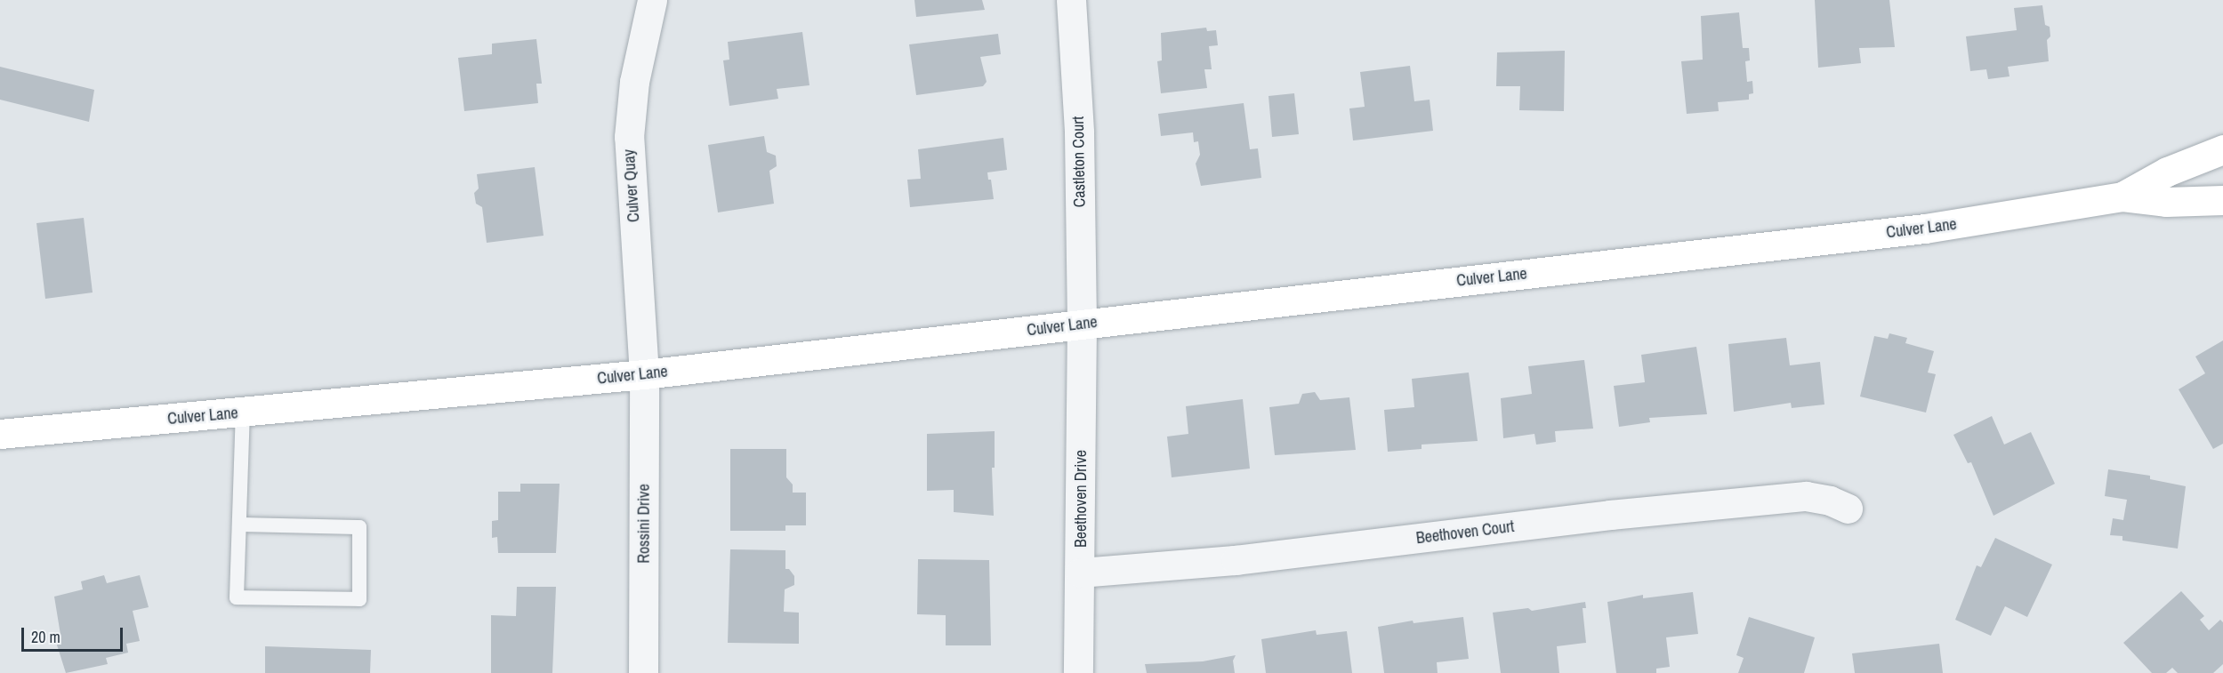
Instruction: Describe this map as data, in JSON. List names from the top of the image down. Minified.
{"streets":{"street":["Castleton Court","Culver Quay","Culver Lane","Beethoven Drive","Rossini Drive","Beethoven Court"]},"crossings":[["Castleton Court","Culver Lane"],["Castleton Court","Beethoven Drive"],["Culver Quay","Culver Lane"],["Culver Quay","Rossini Drive"],["Culver Lane","Beethoven Drive"],["Culver Lane","Rossini Drive"],["Beethoven Drive","Beethoven Court"]],"scale_bar":"20 m"}
